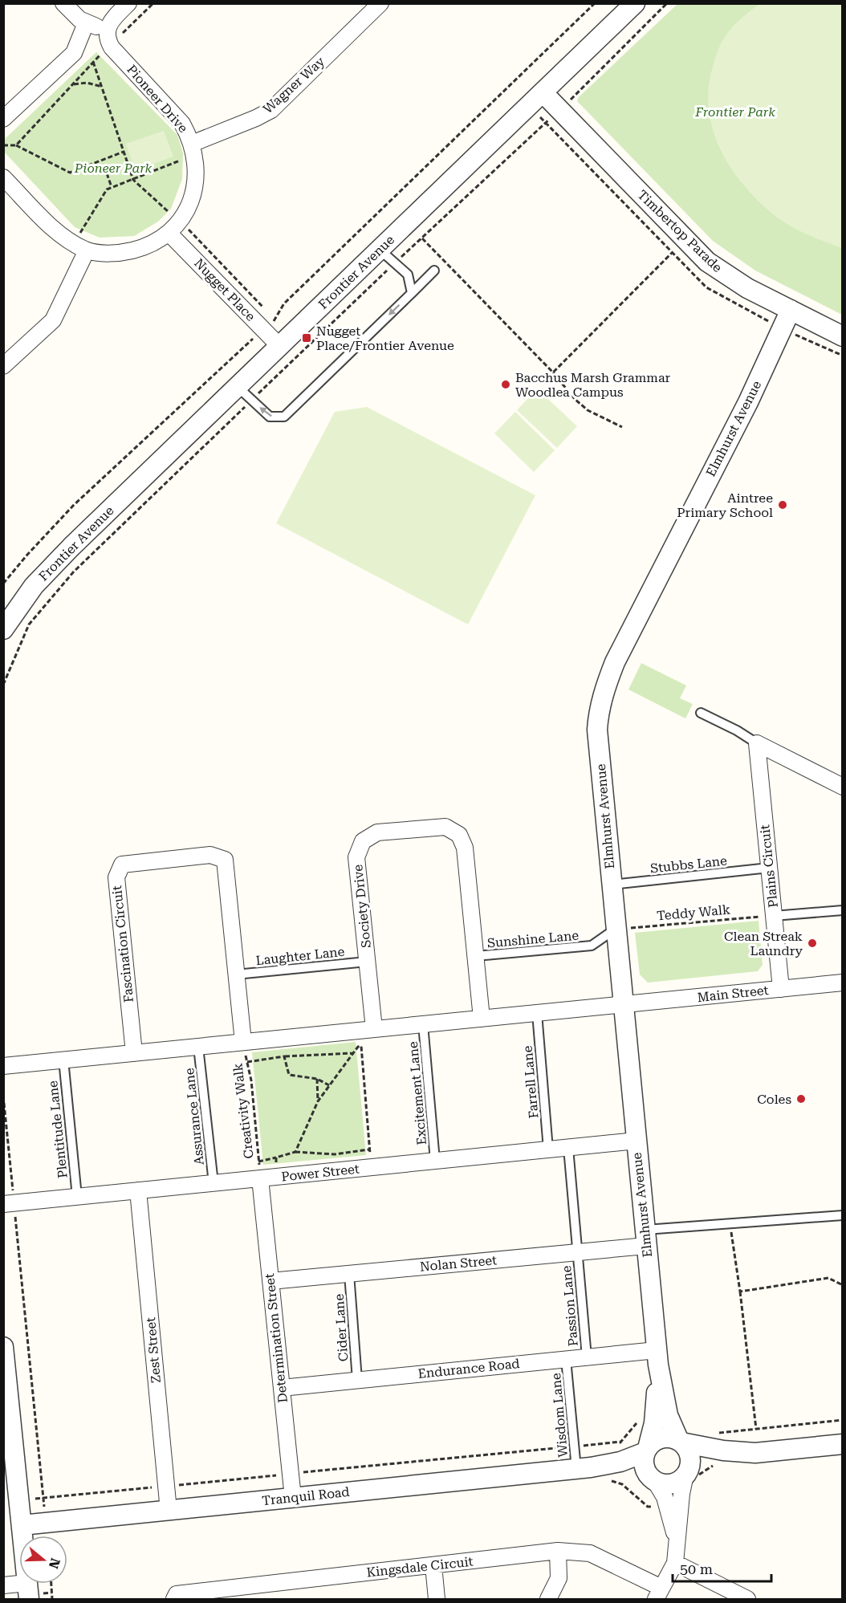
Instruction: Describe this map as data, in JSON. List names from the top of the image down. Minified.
{"streets":{"street":["Wagner Way","Pioneer Drive","Timbertop Parade","Frontier Avenue","Nugget Place","Elmhurst Avenue","Plains Circuit","Society Drive","Fascination Circuit","Main Street","Power Street","Nolan Street","Determination Street","Zest Street","Endurance Road","Tranquil Road","Kingsdale Circuit"],"lane":["Stubbs Lane","Sunshine Lane","Laughter Lane","Farrell Lane","Excitement Lane","Assurance Lane","Plentitude Lane","Passion Lane","Cider Lane","Wisdom Lane"],"path":["Teddy Walk","Creativity Walk"]},"crossings":[["Wagner Way","Pioneer Drive"],["Pioneer Drive","Nugget Place"],["Timbertop Parade","Frontier Avenue"],["Timbertop Parade","Elmhurst Avenue"],["Frontier Avenue","Nugget Place"],["Elmhurst Avenue","Stubbs Lane"],["Elmhurst Avenue","Teddy Walk"],["Elmhurst Avenue","Sunshine Lane"],["Elmhurst Avenue","Main Street"],["Elmhurst Avenue","Power Street"],["Elmhurst Avenue","Nolan Street"],["Elmhurst Avenue","Endurance Road"],["Stubbs Lane","Plains Circuit"],["Plains Circuit","Teddy Walk"],["Plains Circuit","Main Street"],["Society Drive","Sunshine Lane"],["Society Drive","Laughter Lane"],["Society Drive","Main Street"],["Teddy Walk","Sunshine Lane"],["Fascination Circuit","Laughter Lane"],["Fascination Circuit","Main Street"],["Fascination Circuit","Creativity Walk"],["Main Street","Farrell Lane"],["Main Street","Excitement Lane"],["Main Street","Creativity Walk"],["Main Street","Assurance Lane"],["Main Street","Plentitude Lane"],["Farrell Lane","Power Street"],["Excitement Lane","Power Street"],["Creativity Walk","Power Street"],["Creativity Walk","Determination Street"],["Assurance Lane","Power Street"],["Plentitude Lane","Power Street"],["Power Street","Passion Lane"],["Power Street","Determination Street"],["Power Street","Zest Street"],["Nolan Street","Passion Lane"],["Nolan Street","Cider Lane"],["Nolan Street","Determination Street"],["Passion Lane","Endurance Road"],["Cider Lane","Endurance Road"],["Determination Street","Endurance Road"],["Determination Street","Tranquil Road"],["Zest Street","Tranquil Road"],["Endurance Road","Wisdom Lane"],["Wisdom Lane","Tranquil Road"]],"parks":["Frontier Park","Pioneer Park"],"places":{"transit":["Nugget Place/Frontier Avenue"],"other":["Bacchus Marsh Grammar Woodlea Campus","Aintree Primary School","Clean Streak Laundry","Coles"]},"scale_bar":"50 m","north":"right"}
